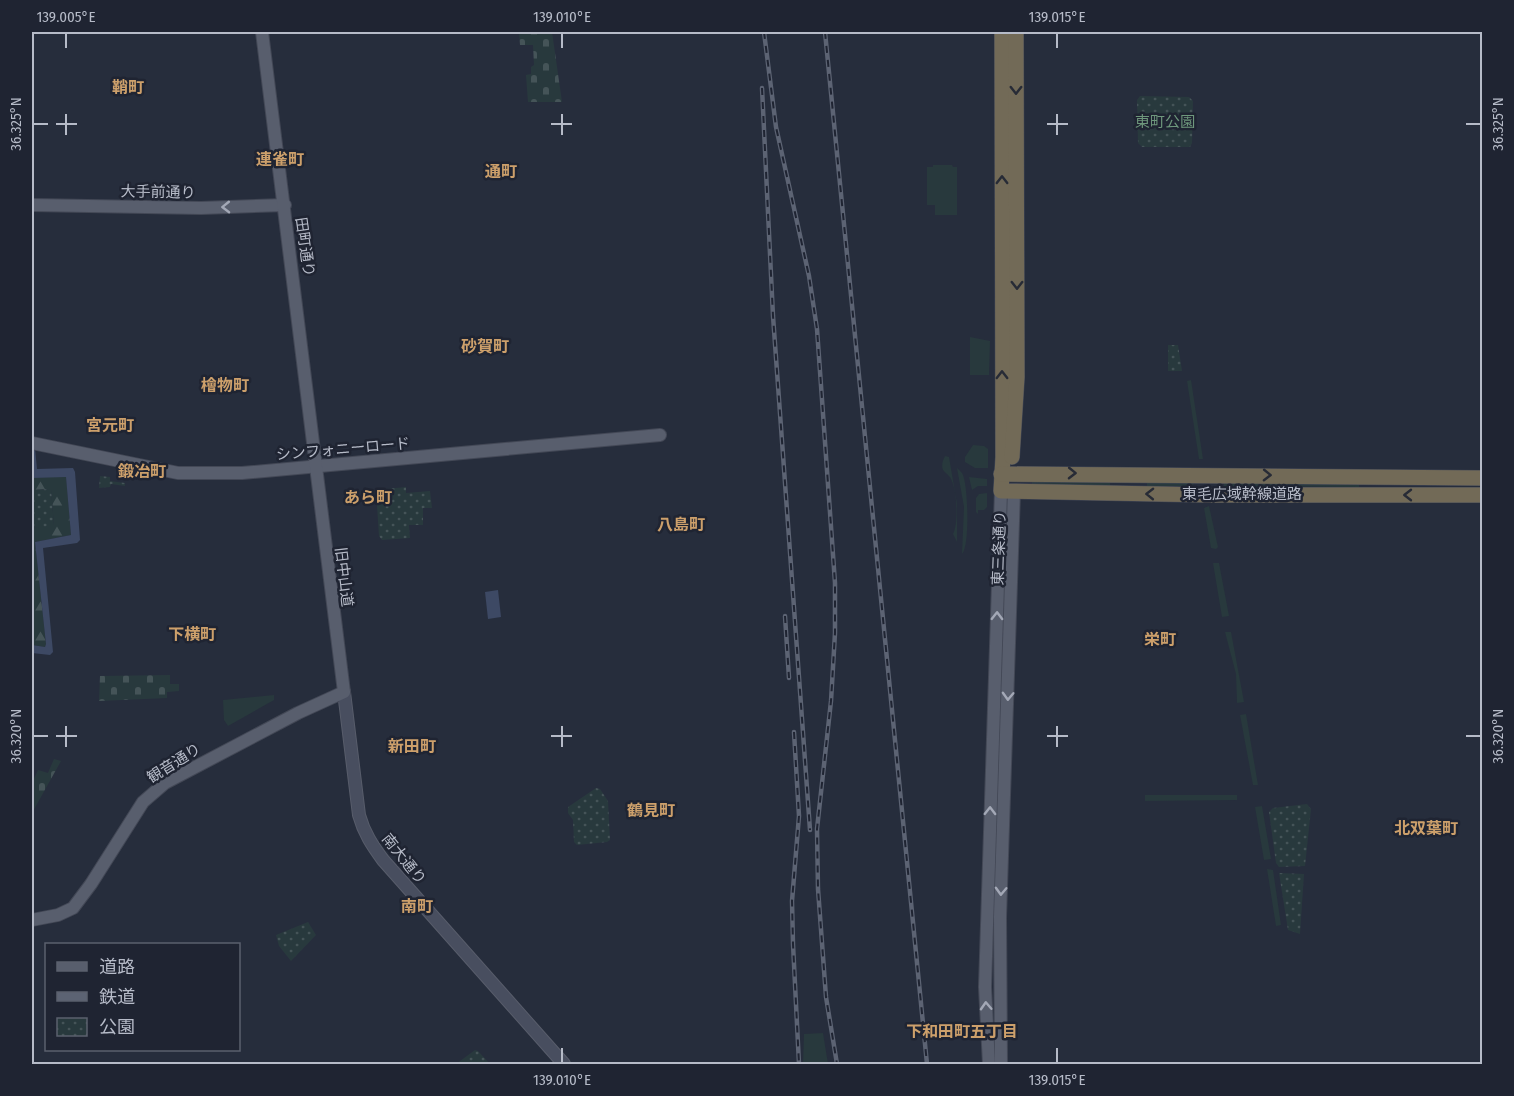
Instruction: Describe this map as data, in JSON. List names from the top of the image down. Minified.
{"streets":{"highway":["東毛広域幹線道路","東三条通り"],"main road":["大手前通り","田町通り","シンフォニーロード","旧中山道","観音通り","南大通り"]},"crossings":[["大手前通り","田町通り"],["田町通り","シンフォニーロード"],["田町通り","旧中山道"],["シンフォニーロード","旧中山道"],["東毛広域幹線道路","東三条通り"],["旧中山道","観音通り"],["旧中山道","南大通り"],["観音通り","南大通り"]],"one_way":["大手前通り"],"districts":["鞘町","連雀町","通町","砂賀町","檜物町","宮元町","鍛冶町","あら町","八島町","下横町","栄町","新田町","鶴見町","北双葉町","南町","下和田町五丁目"],"parks":["東町公園"],"legend":["道路","鉄道","公園"],"coordinates":["139.005°E","139.010°E","139.015°E","36.325°N","36.320°N"]}
